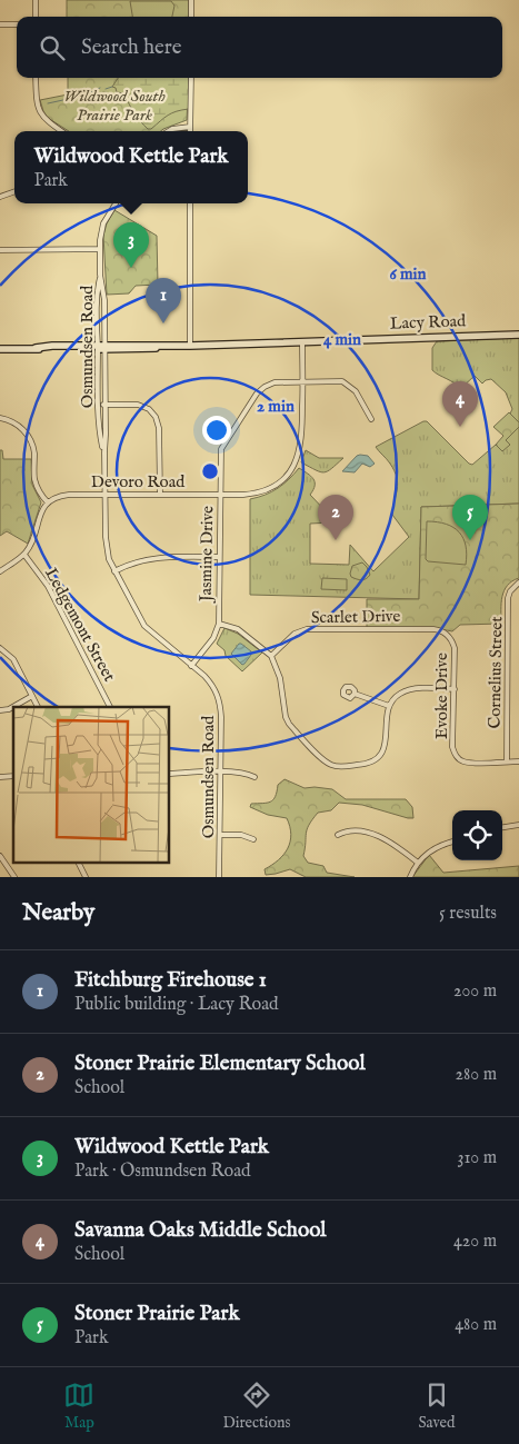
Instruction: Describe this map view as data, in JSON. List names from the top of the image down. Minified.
{"streets":{"street":["Lacy Road","Osmundsen Road","Devoro Road","Jasmine Drive","Scarlet Drive","Ledgemont Street","Cornelius Street","Evoke Drive"]},"crossings":[["Lacy Road","Osmundsen Road"],["Lacy Road","Devoro Road"],["Osmundsen Road","Devoro Road"],["Osmundsen Road","Jasmine Drive"],["Devoro Road","Jasmine Drive"],["Scarlet Drive","Evoke Drive"],["Cornelius Street","Evoke Drive"]],"parks":["Wildwood South Prairie Park"],"page":{"search":"Search here","popup":["Wildwood Kettle Park","Park"],"pins":["3","1","4","2","5"],"heading":["Nearby","5 results"],"list":[{"mark":"1","name":"Fitchburg Firehouse 1","note":"Public building · Lacy Road","value":"200 m"},{"mark":"2","name":"Stoner Prairie Elementary School","note":"School","value":"280 m"},{"mark":"3","name":"Wildwood Kettle Park","note":"Park · Osmundsen Road","value":"310 m"},{"mark":"4","name":"Savanna Oaks Middle School","note":"School","value":"420 m"},{"mark":"5","name":"Stoner Prairie Park","note":"Park","value":"480 m"}],"nav":["Map","Directions","Saved"]},"rings":["6 min","4 min","2 min"]}
